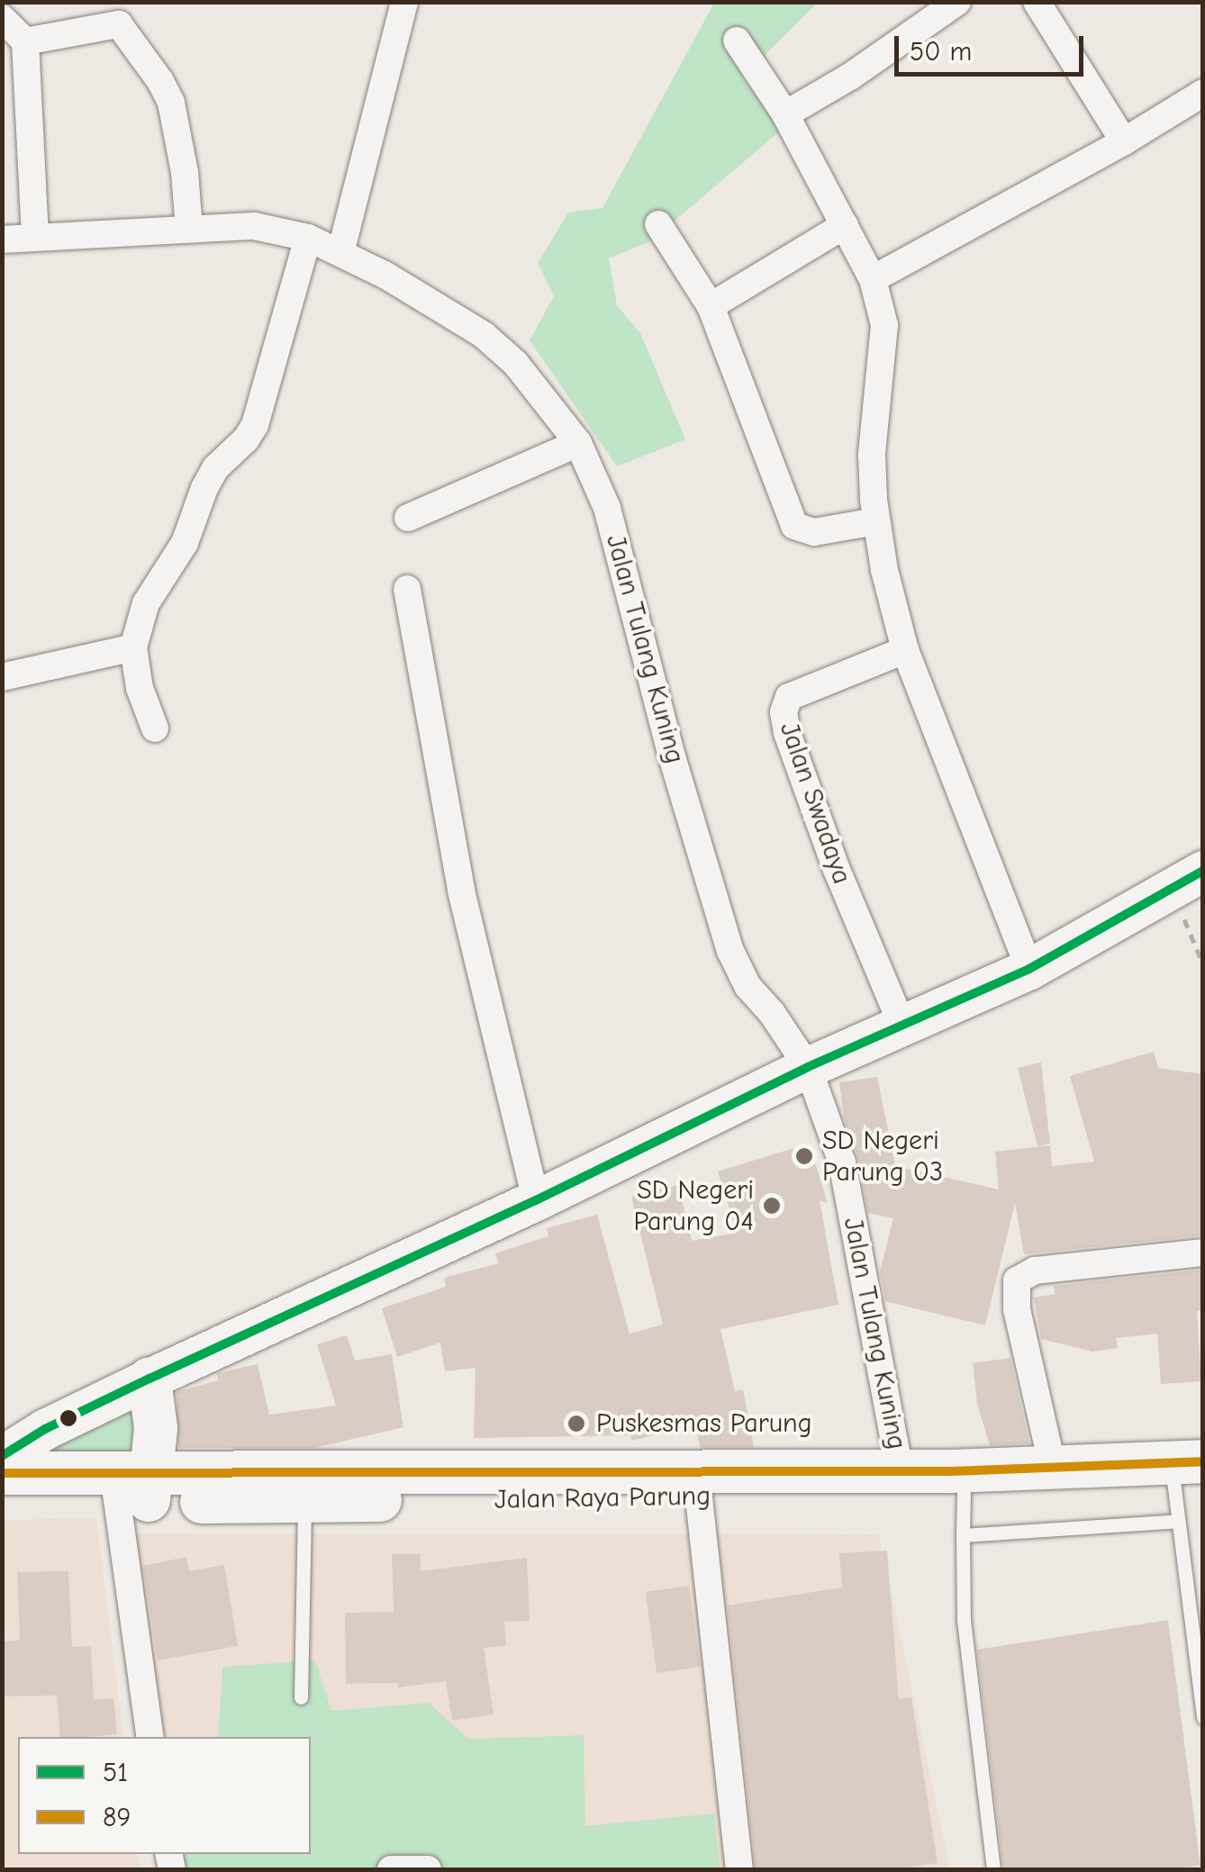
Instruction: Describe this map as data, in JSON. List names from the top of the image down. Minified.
{"streets":{"highway":["Jalan Raya Parung"],"street":["Jalan Tulang Kuning","Jalan Swadaya"]},"crossings":[["Jalan Tulang Kuning","Jalan Raya Parung"]],"places":["SD Negeri Parung 03","SD Negeri Parung 04","Puskesmas Parung"],"lines":["transit line 51","transit line 89"],"legend":["51","89"],"scale_bar":"50 m"}
